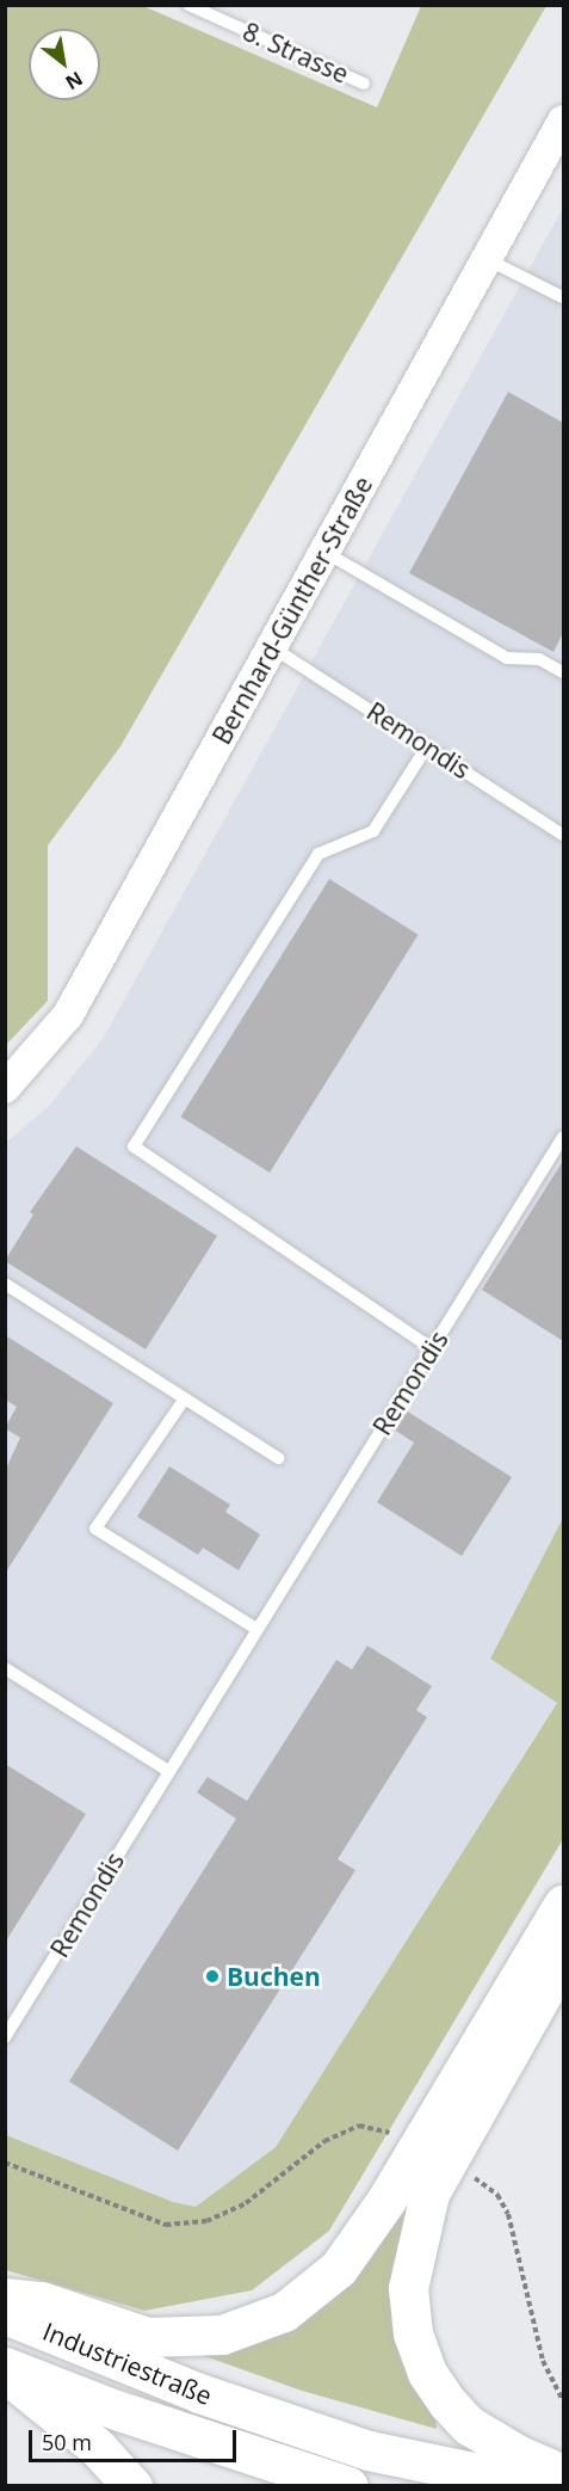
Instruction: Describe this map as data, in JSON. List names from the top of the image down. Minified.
{"streets":{"highway":["Industriestraße"],"street":["Bernhard-Günther-Straße"],"lane":["8. Strasse","Remondis"]},"crossings":[["Bernhard-Günther-Straße","Remondis"]],"places":["Buchen"],"scale_bar":"50 m","north":"bottom right"}
